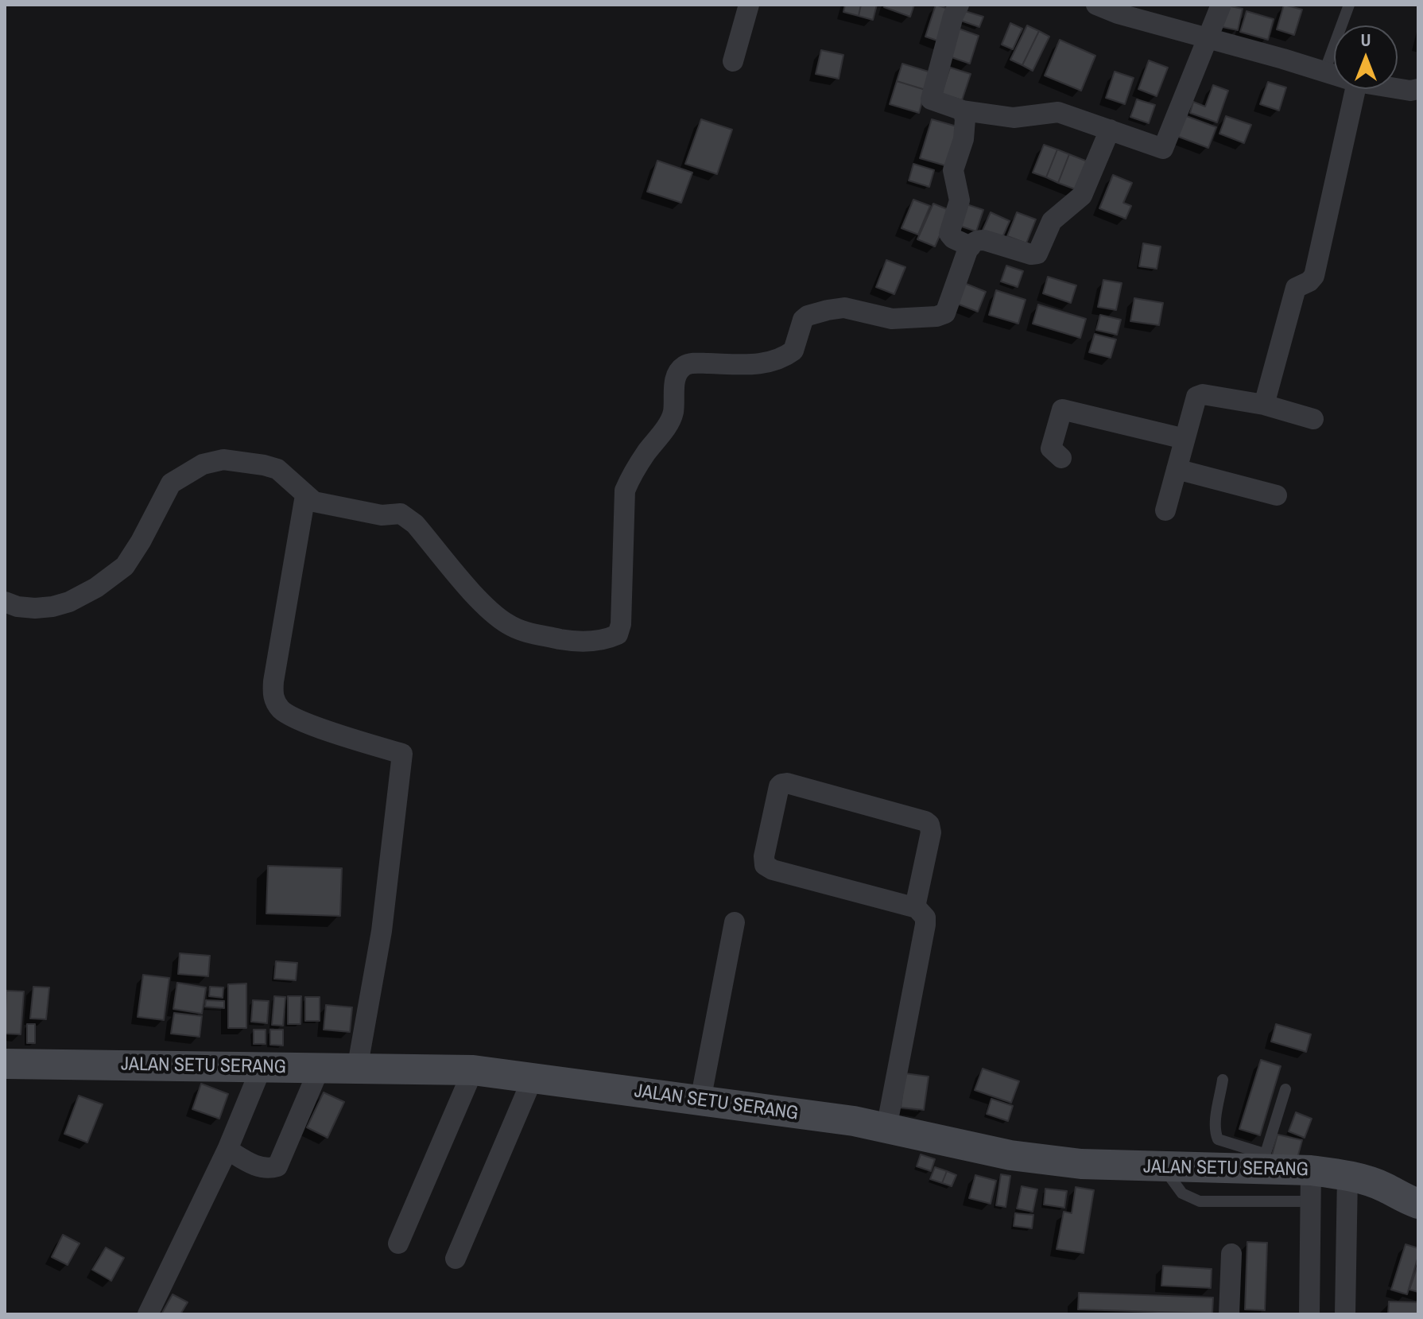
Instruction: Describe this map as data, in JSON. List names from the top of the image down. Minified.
{"streets":{"street":["JALAN SETU SERANG"]},"north":"top"}
